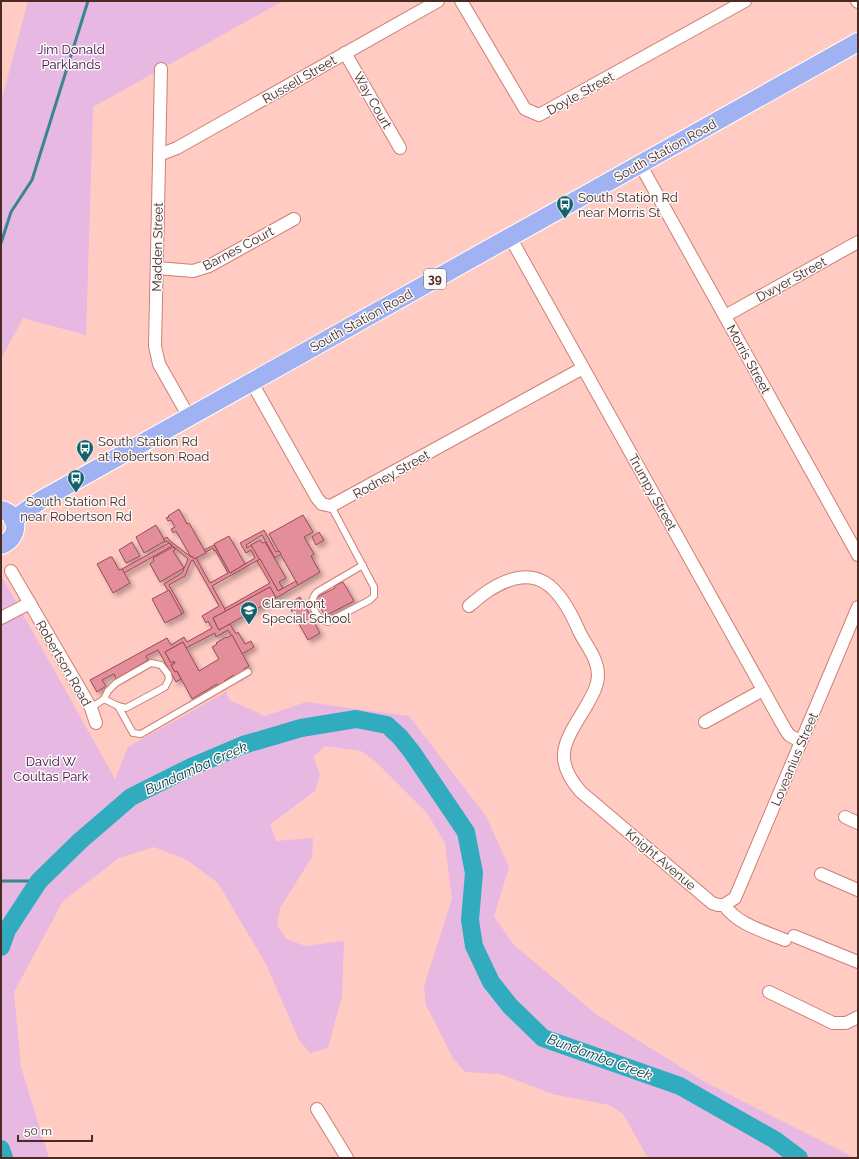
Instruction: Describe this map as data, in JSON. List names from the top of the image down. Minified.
{"streets":{"main road":["South Station Road","39"],"street":["Russell Street","Doyle Street","Way Court","Madden Street","Barnes Court","Dwyer Street","Morris Street","Rodney Street","Trumpy Street","Robertson Road","Loveanius Street","Knight Avenue"]},"crossings":[["Russell Street","Way Court"],["Russell Street","Madden Street"],["South Station Road","Madden Street"],["South Station Road","Morris Street"],["South Station Road","Trumpy Street"],["Madden Street","Barnes Court"],["Dwyer Street","Morris Street"],["Rodney Street","Trumpy Street"],["Trumpy Street","Loveanius Street"],["Loveanius Street","Knight Avenue"]],"water":["Bundamba Creek"],"parks":["Jim Donald Parklands","David W Coultas Park"],"places":{"bus stop":["South Station Rd near Morris St","South Station Rd at Robertson Road","South Station Rd near Robertson Rd"],"school or university":["Claremont Special School"]},"scale_bar":"50 m"}
